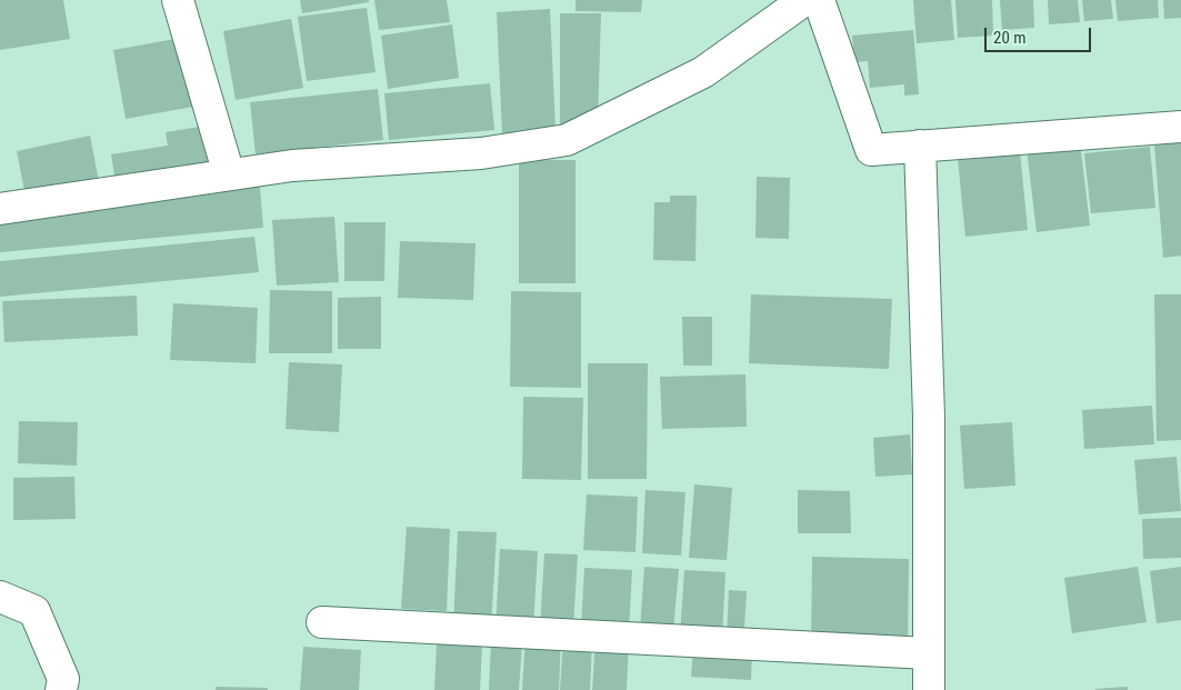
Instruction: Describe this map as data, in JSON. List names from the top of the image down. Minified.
{"scale_bar":"20 m"}
